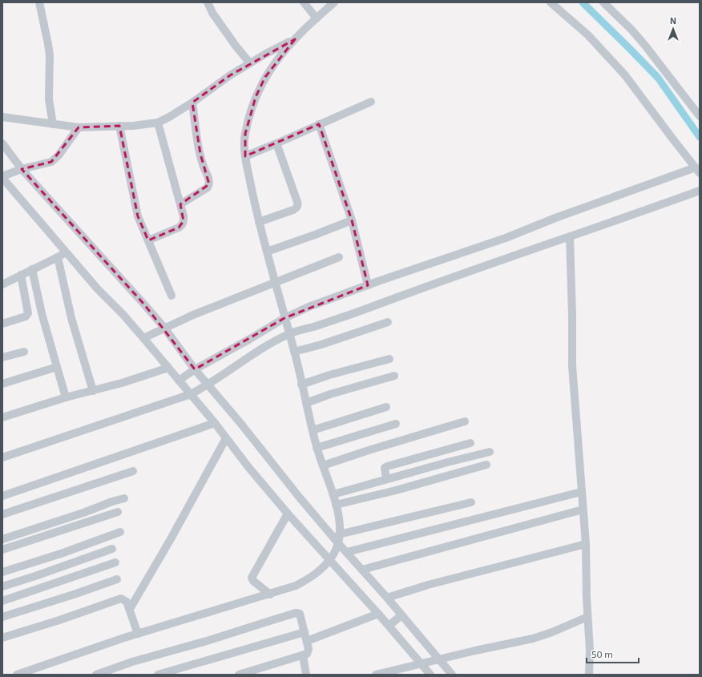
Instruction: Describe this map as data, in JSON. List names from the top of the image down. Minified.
{"scale_bar":"50 m","north":"top"}
